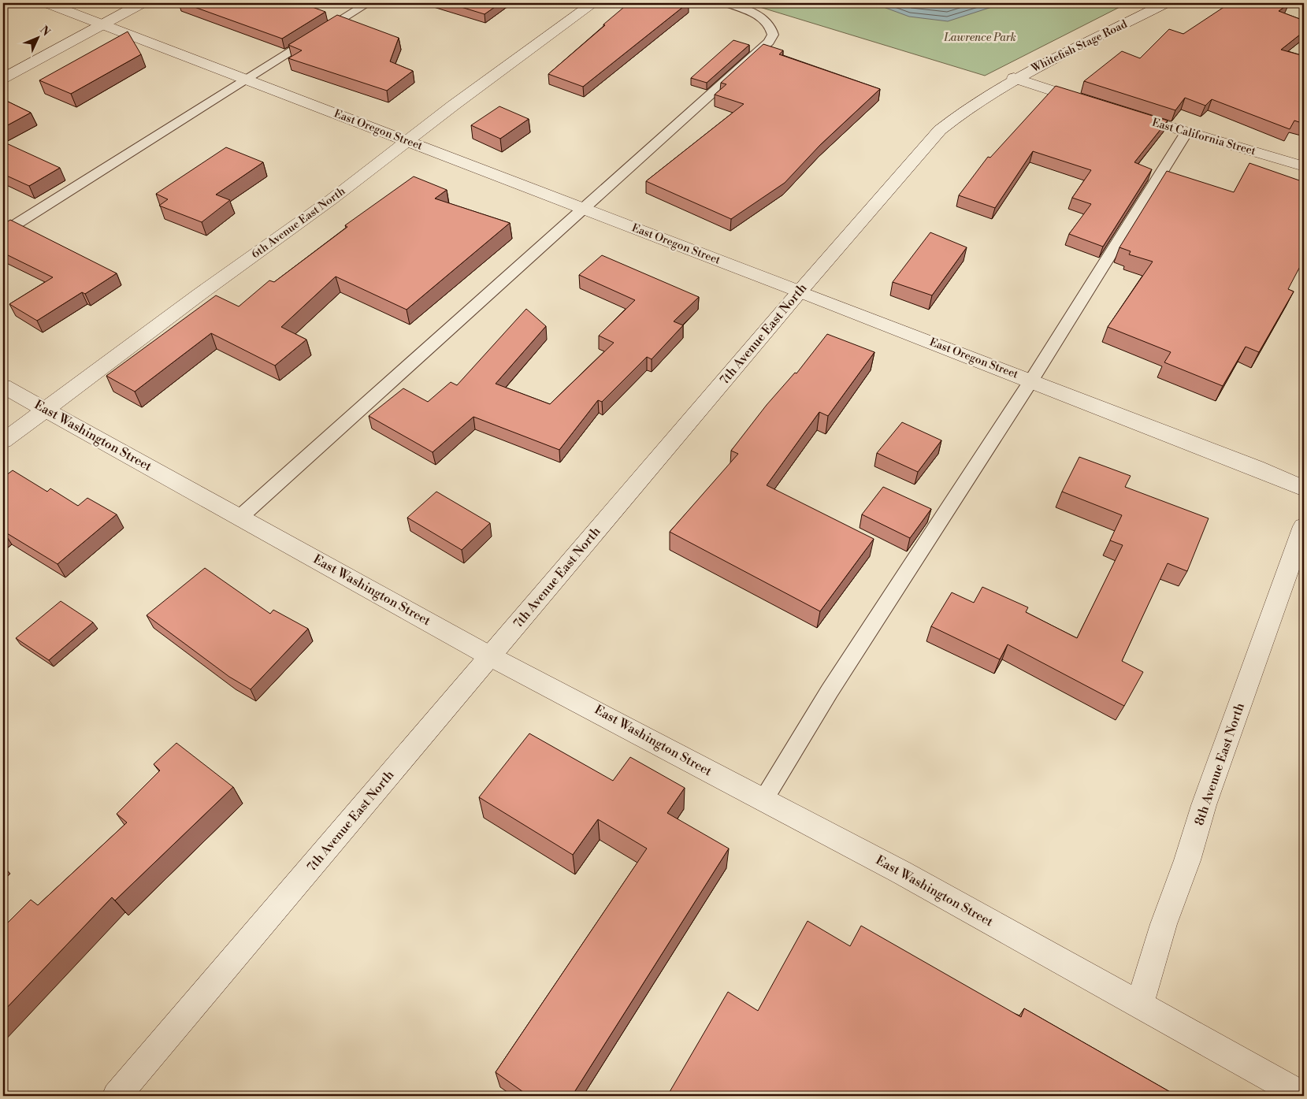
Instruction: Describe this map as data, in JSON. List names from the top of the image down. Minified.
{"streets":{"street":["Whitefish Stage Road","East Oregon Street","East California Street","6th Avenue East North","7th Avenue East North","East Washington Street","8th Avenue East North"]},"crossings":[["Whitefish Stage Road","7th Avenue East North"],["East Oregon Street","6th Avenue East North"],["East Oregon Street","7th Avenue East North"],["6th Avenue East North","East Washington Street"],["7th Avenue East North","East Washington Street"],["East Washington Street","8th Avenue East North"]],"parks":["Lawrence Park"],"north":"top right"}
